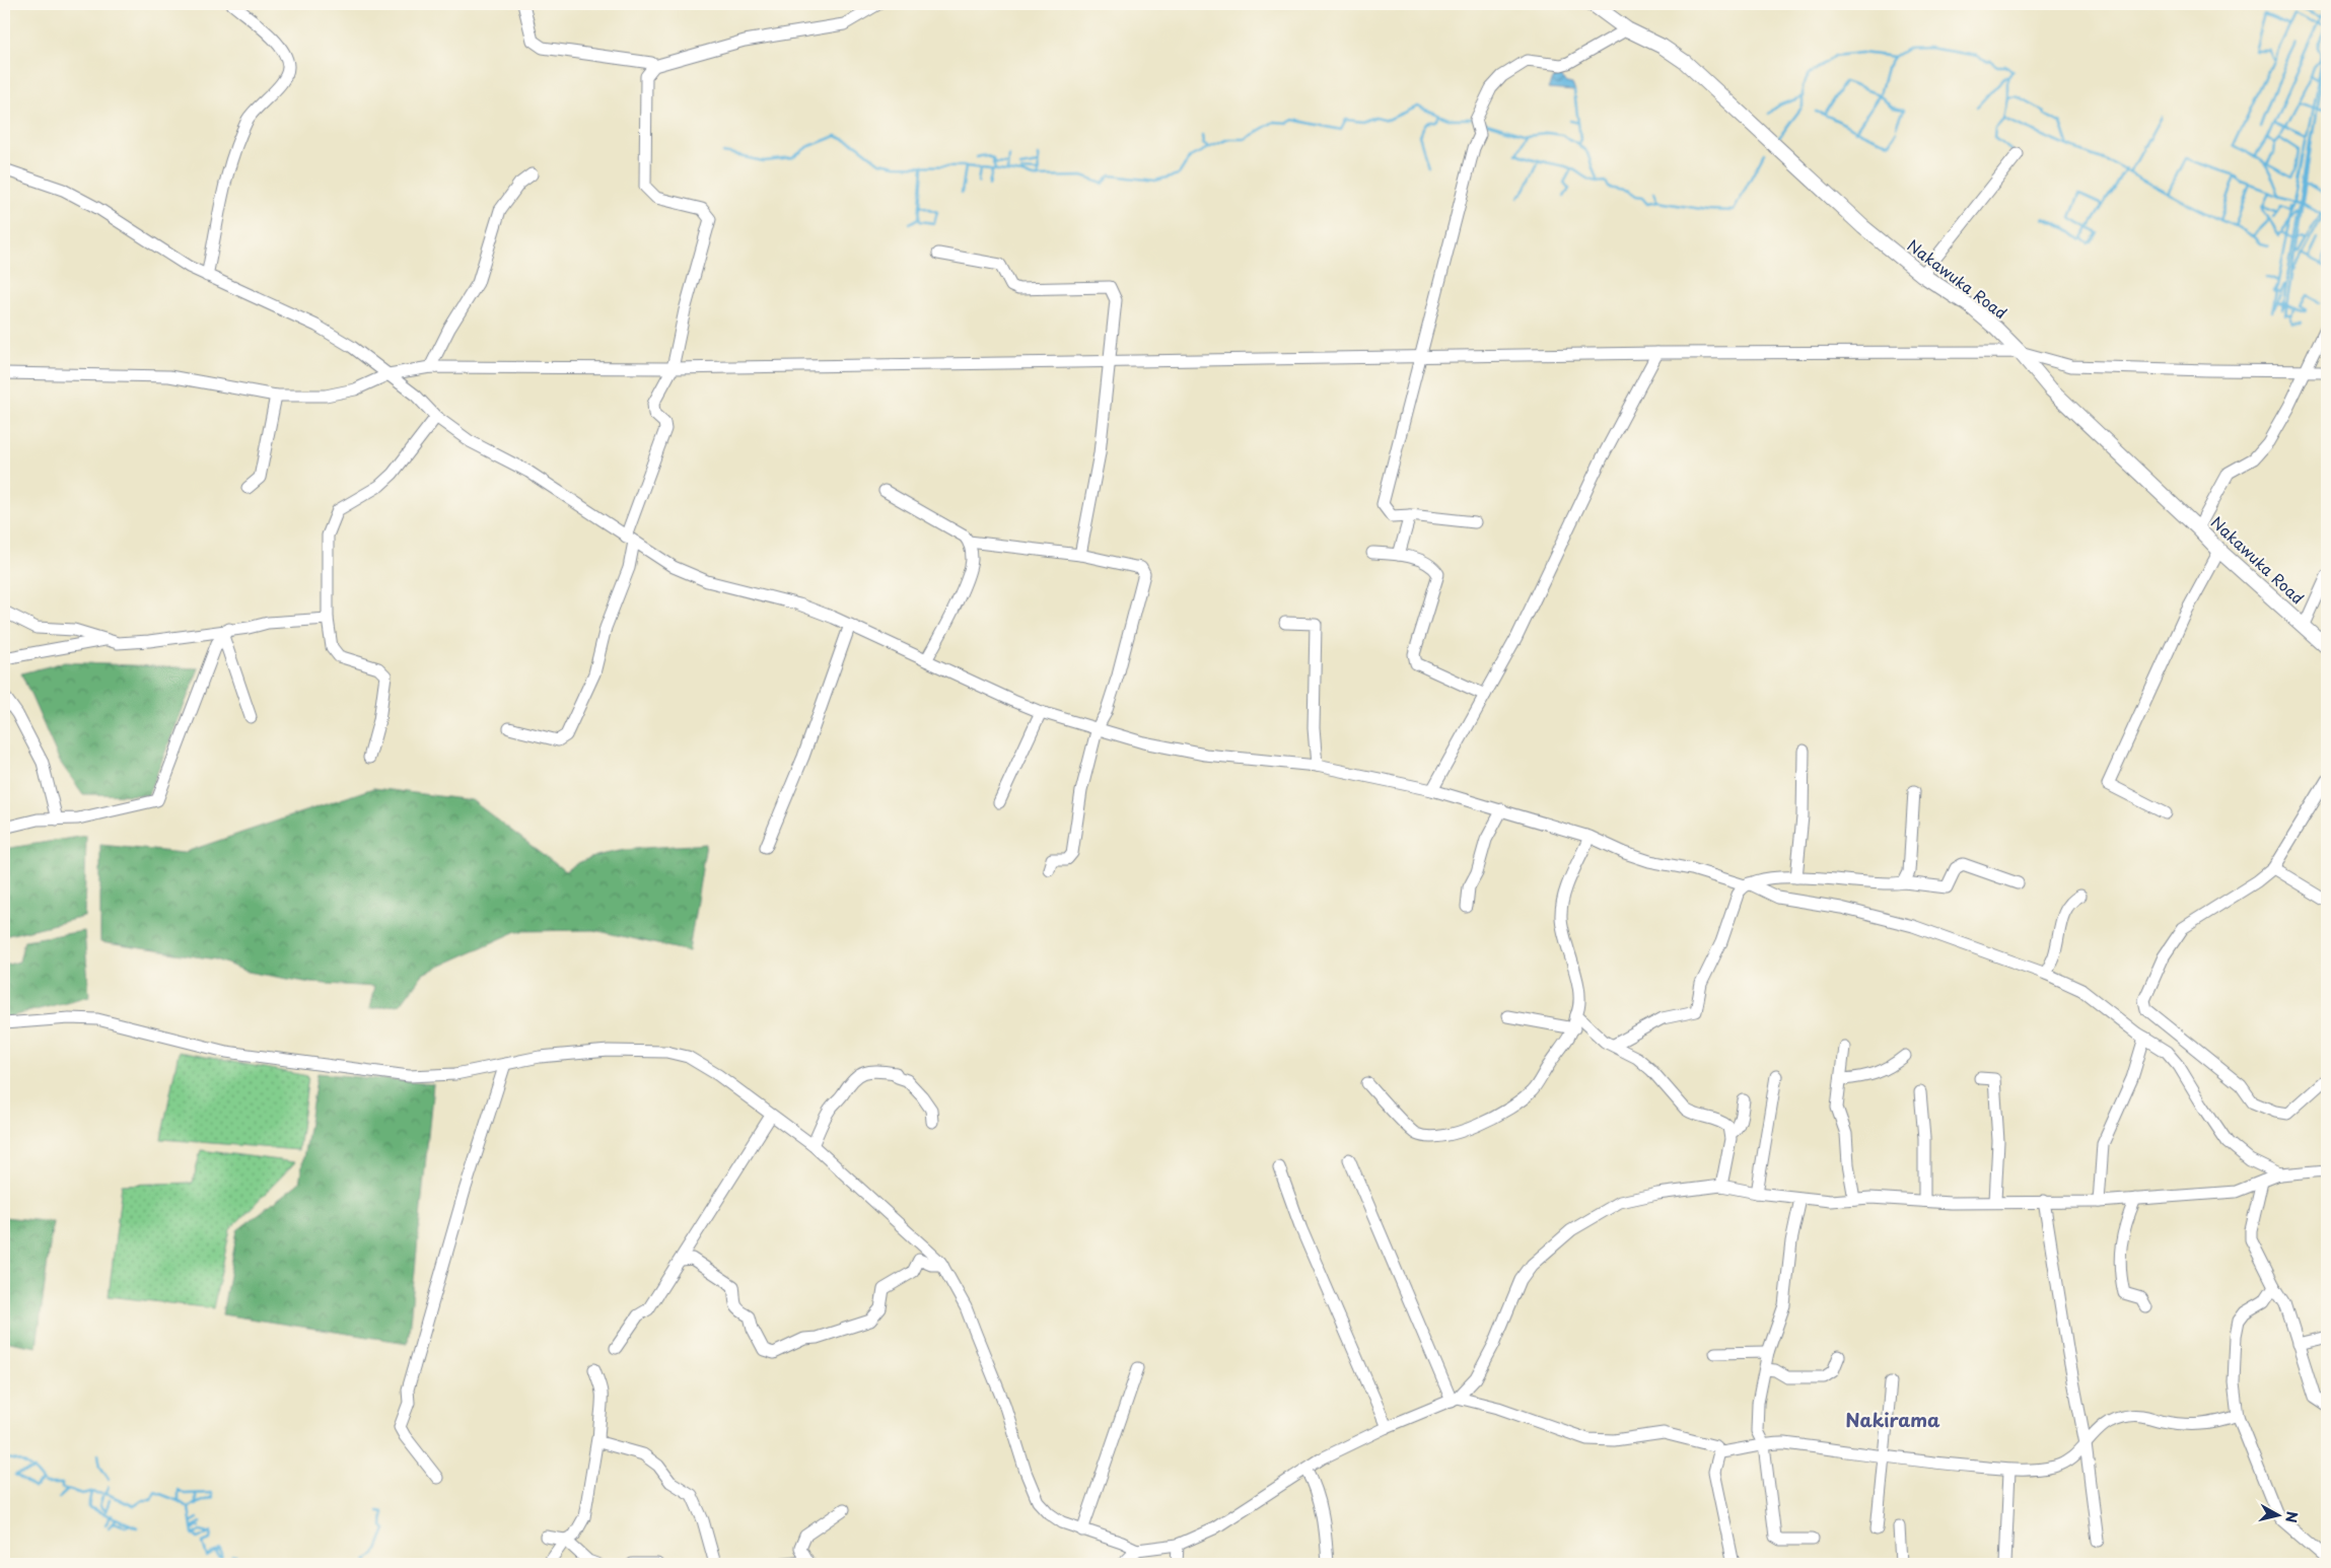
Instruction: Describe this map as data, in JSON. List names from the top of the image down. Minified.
{"streets":{"main road":["Nakawuka Road"]},"districts":["Nakirama"],"north":"right"}
